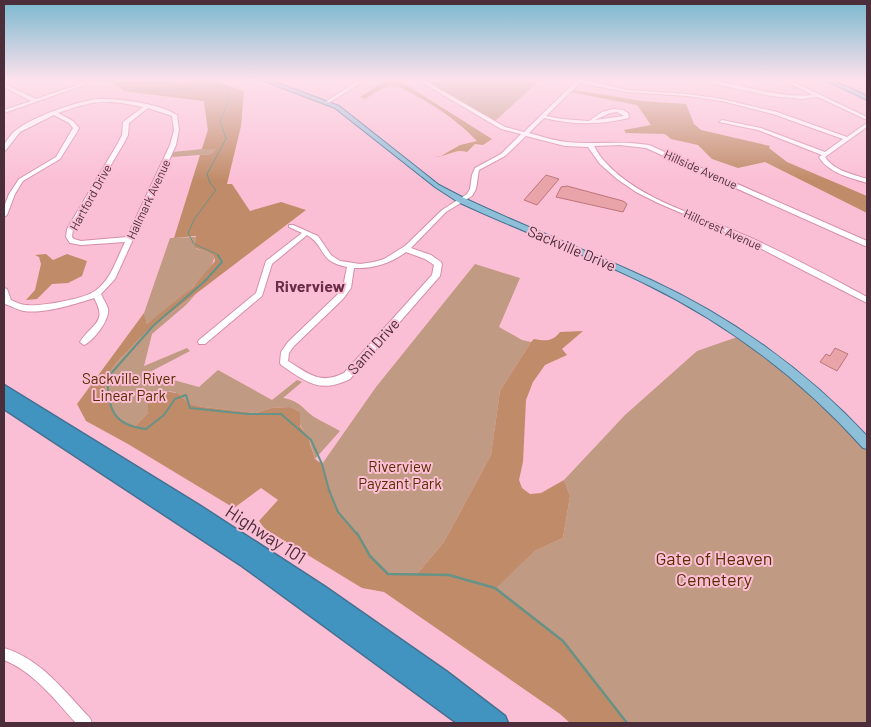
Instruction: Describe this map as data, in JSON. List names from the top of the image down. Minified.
{"streets":{"highway":["Highway 101"],"main road":["Sackville Drive"],"street":["Hillside Avenue","Hartford Drive","Hallmark Avenue","Hillcrest Avenue","Sami Drive"]},"crossings":[["Hillside Avenue","Hillcrest Avenue"],["Hartford Drive","Hallmark Avenue"]],"districts":["Riverview"],"parks":["Sackville River Linear Park","Riverview Payzant Park","Gate of Heaven Cemetery"]}
